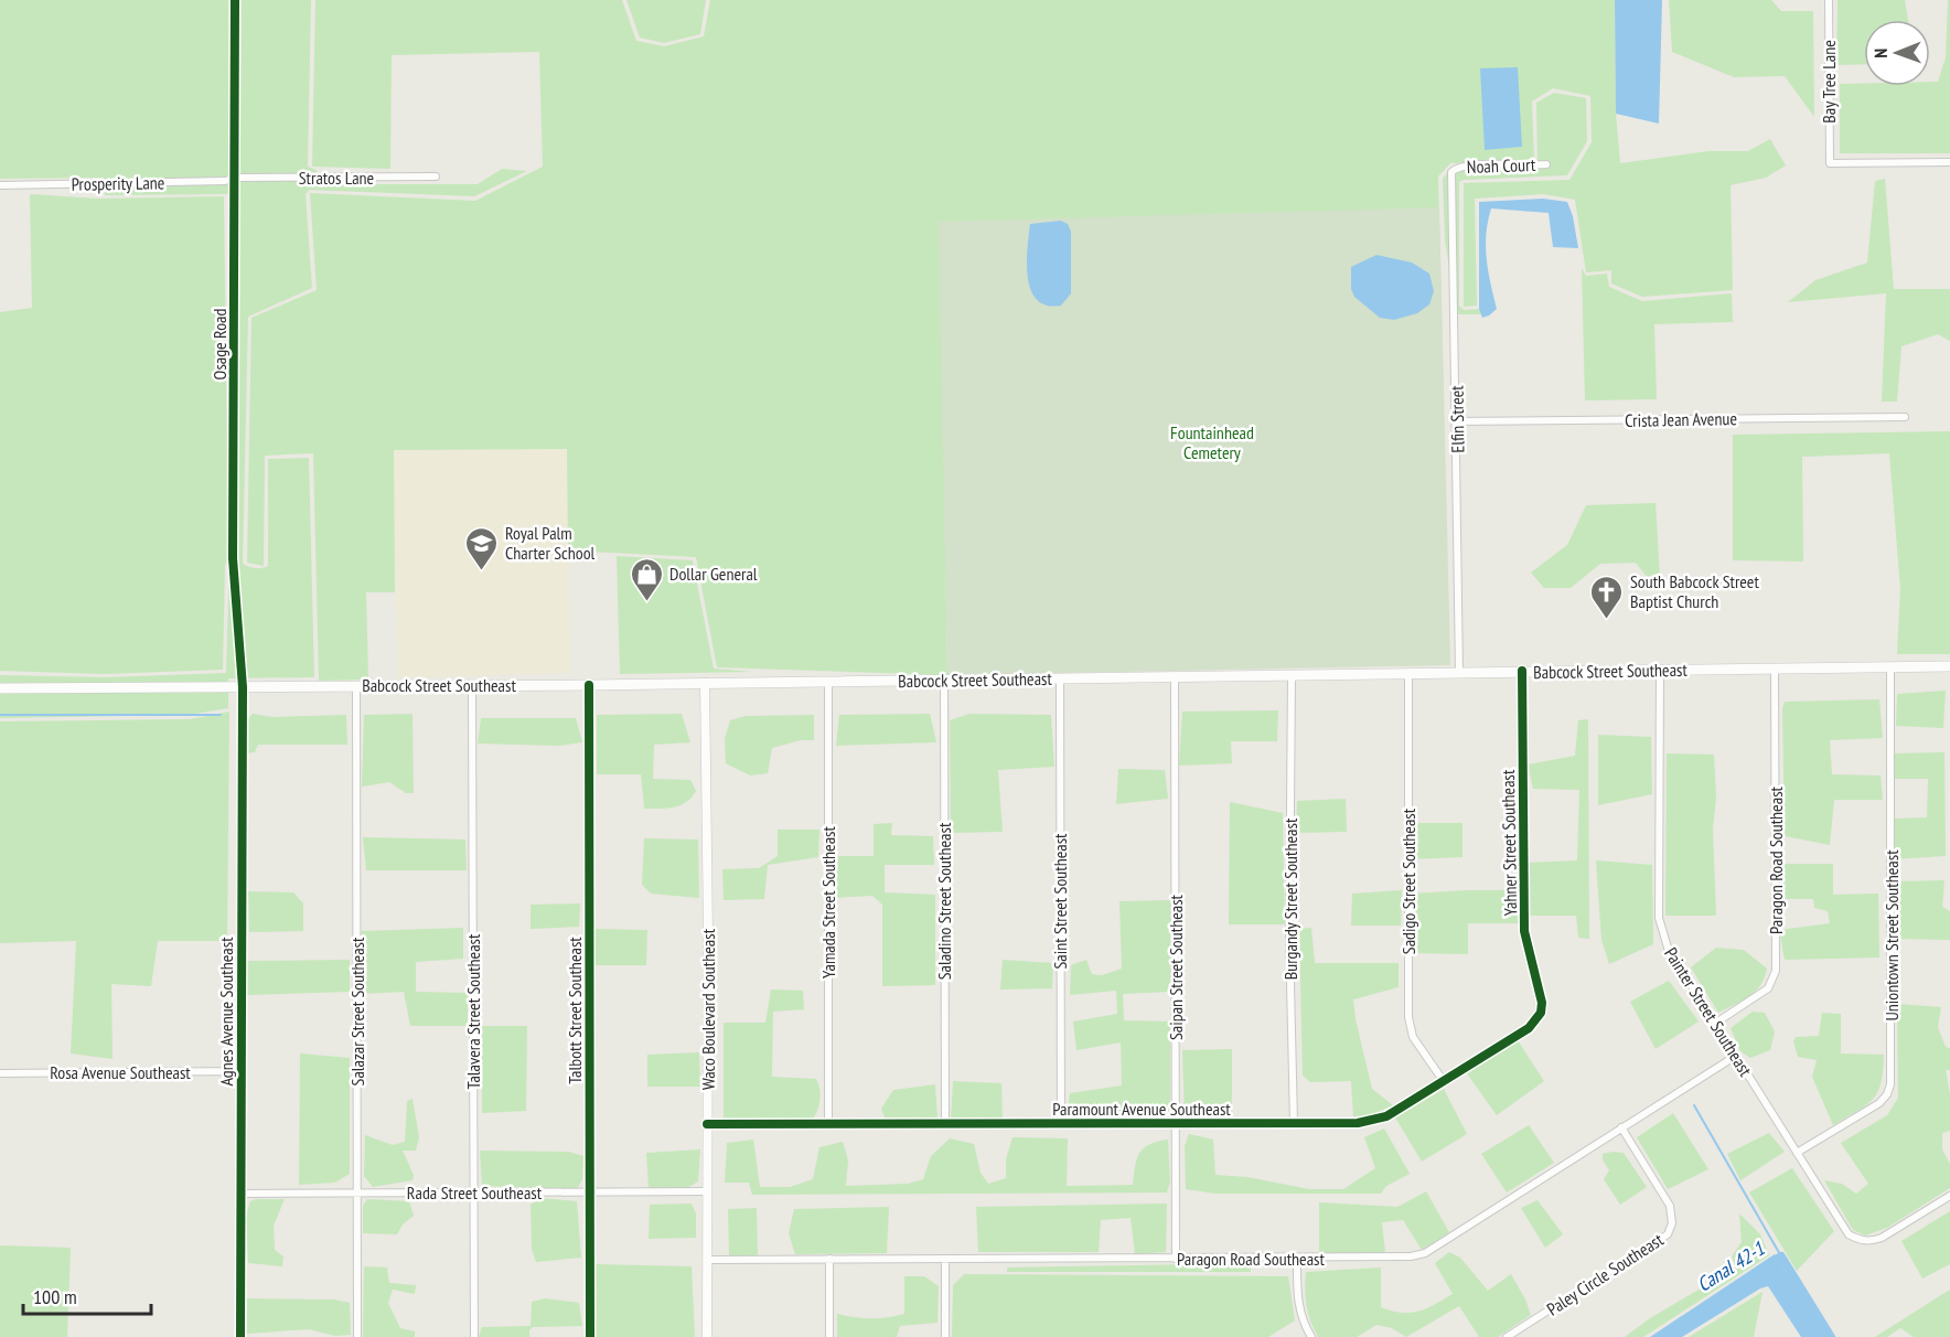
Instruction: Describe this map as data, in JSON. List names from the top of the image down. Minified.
{"streets":{"main road":["Babcock Street Southeast"],"street":["Bay Tree Lane","Noah Court","Stratos Lane","Prosperity Lane","Osage Road","Elfin Street","Crista Jean Avenue","Yahner Street Southeast","Paragon Road Southeast","Sadigo Street Southeast","Burgandy Street Southeast","Saladino Street Southeast","Saint Street Southeast","Yamada Street Southeast","Uniontown Street Southeast","Saipan Street Southeast","Waco Boulevard Southeast","Talbott Street Southeast","Agnes Avenue Southeast","Salazar Street Southeast","Talavera Street Southeast","Painter Street Southeast","Rosa Avenue Southeast","Paramount Avenue Southeast","Rada Street Southeast","Paley Circle Southeast"]},"crossings":[["Noah Court","Elfin Street"],["Stratos Lane","Prosperity Lane"],["Stratos Lane","Osage Road"],["Prosperity Lane","Osage Road"],["Osage Road","Babcock Street Southeast"],["Osage Road","Agnes Avenue Southeast"],["Elfin Street","Crista Jean Avenue"],["Elfin Street","Babcock Street Southeast"],["Babcock Street Southeast","Yahner Street Southeast"],["Babcock Street Southeast","Paragon Road Southeast"],["Babcock Street Southeast","Sadigo Street Southeast"],["Babcock Street Southeast","Burgandy Street Southeast"],["Babcock Street Southeast","Saladino Street Southeast"],["Babcock Street Southeast","Saint Street Southeast"],["Babcock Street Southeast","Yamada Street Southeast"],["Babcock Street Southeast","Uniontown Street Southeast"],["Babcock Street Southeast","Saipan Street Southeast"],["Babcock Street Southeast","Waco Boulevard Southeast"],["Babcock Street Southeast","Talbott Street Southeast"],["Babcock Street Southeast","Agnes Avenue Southeast"],["Babcock Street Southeast","Salazar Street Southeast"],["Babcock Street Southeast","Talavera Street Southeast"],["Babcock Street Southeast","Painter Street Southeast"],["Yahner Street Southeast","Paramount Avenue Southeast"],["Paragon Road Southeast","Saipan Street Southeast"],["Paragon Road Southeast","Waco Boulevard Southeast"],["Paragon Road Southeast","Painter Street Southeast"],["Paragon Road Southeast","Paley Circle Southeast"],["Sadigo Street Southeast","Paramount Avenue Southeast"],["Burgandy Street Southeast","Paramount Avenue Southeast"],["Saladino Street Southeast","Paramount Avenue Southeast"],["Saint Street Southeast","Paramount Avenue Southeast"],["Yamada Street Southeast","Paramount Avenue Southeast"],["Uniontown Street Southeast","Painter Street Southeast"],["Saipan Street Southeast","Paramount Avenue Southeast"],["Waco Boulevard Southeast","Paramount Avenue Southeast"],["Waco Boulevard Southeast","Rada Street Southeast"],["Talbott Street Southeast","Rada Street Southeast"],["Agnes Avenue Southeast","Rosa Avenue Southeast"],["Agnes Avenue Southeast","Rada Street Southeast"],["Salazar Street Southeast","Rada Street Southeast"],["Talavera Street Southeast","Rada Street Southeast"]],"water":["Canal 42-1"],"parks":["Fountainhead Cemetery"],"places":{"school or university":["Royal Palm Charter School"],"shop":["Dollar General"],"church":["South Babcock Street Baptist Church"]},"scale_bar":"100 m","north":"left"}
